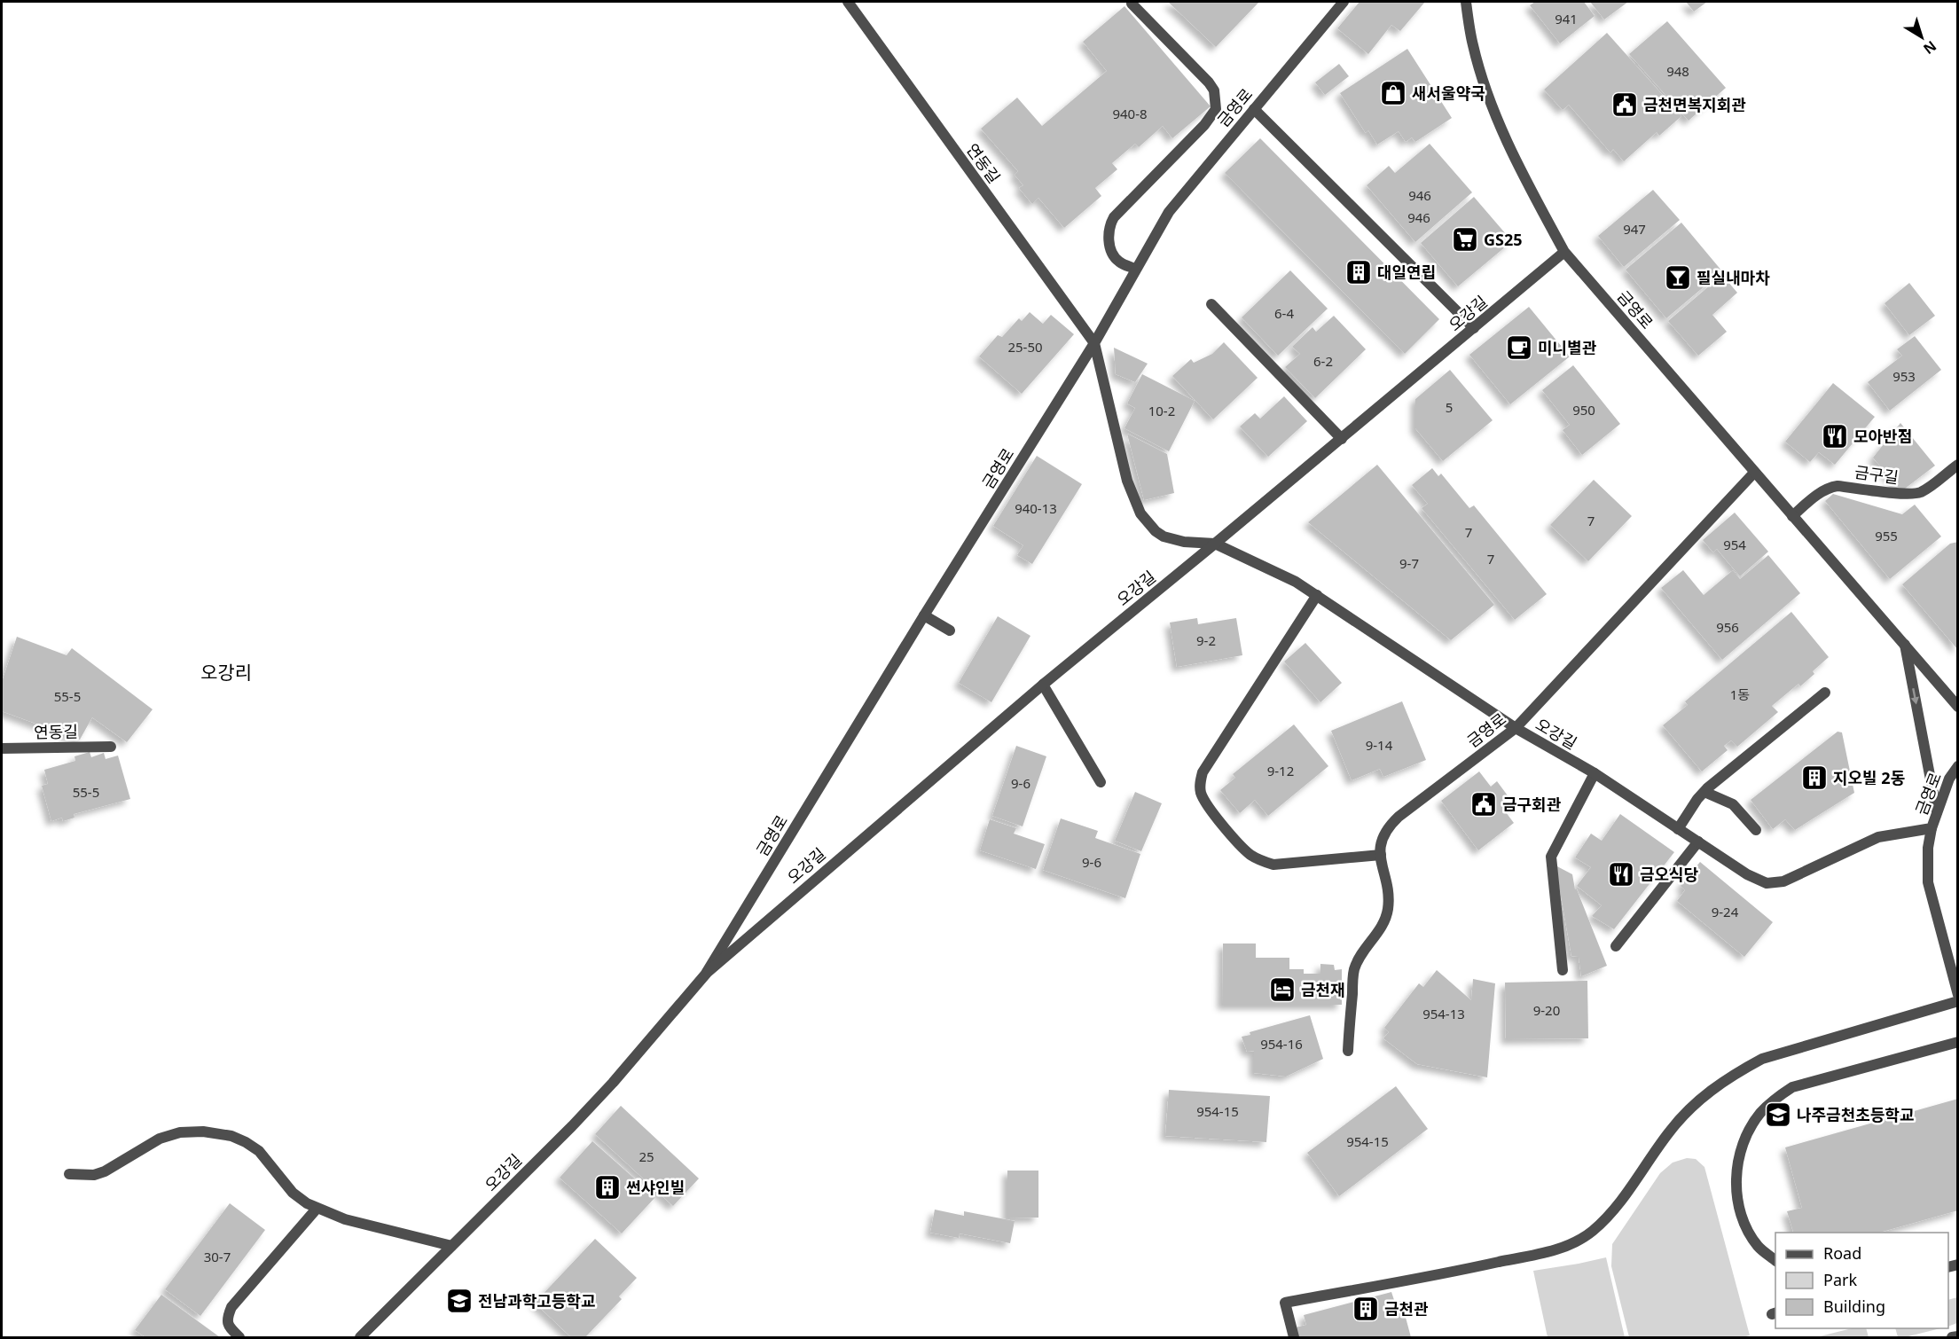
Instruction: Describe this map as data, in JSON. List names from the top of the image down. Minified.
{"streets":{"street":["금영로","연동길","오강길","금구길"]},"crossings":[["금영로","연동길"],["금영로","오강길"],["금영로","금구길"],["연동길","오강길"]],"districts":["오강리"],"places":{"shop":["새서울약국"],"public building":["금천면복지회관","금구회관"],"supermarket":["GS25"],"building":["대일연립","지오빌 2동","썬샤인빌","금천관"],"bar":["필실내마차"],"cafe":["미니별관"],"restaurant":["모아반점","금오식당"],"hotel":["금천재"],"school or university":["나주금천초등학교","전남과학고등학교"]},"house_numbers":["941","948","940-8","946","946","947","6-4","25-50","6-2","953","5","950","10-2","940-13","7","7","955","954","7","9-7","956","9-2","1동","55-5","9-14","9-12","9-6","55-5","9-6","9-24","9-20","954-13","954-16","954-15","954-15","25","30-7"],"legend":["Road","Park","Building"],"north":"bottom right"}
